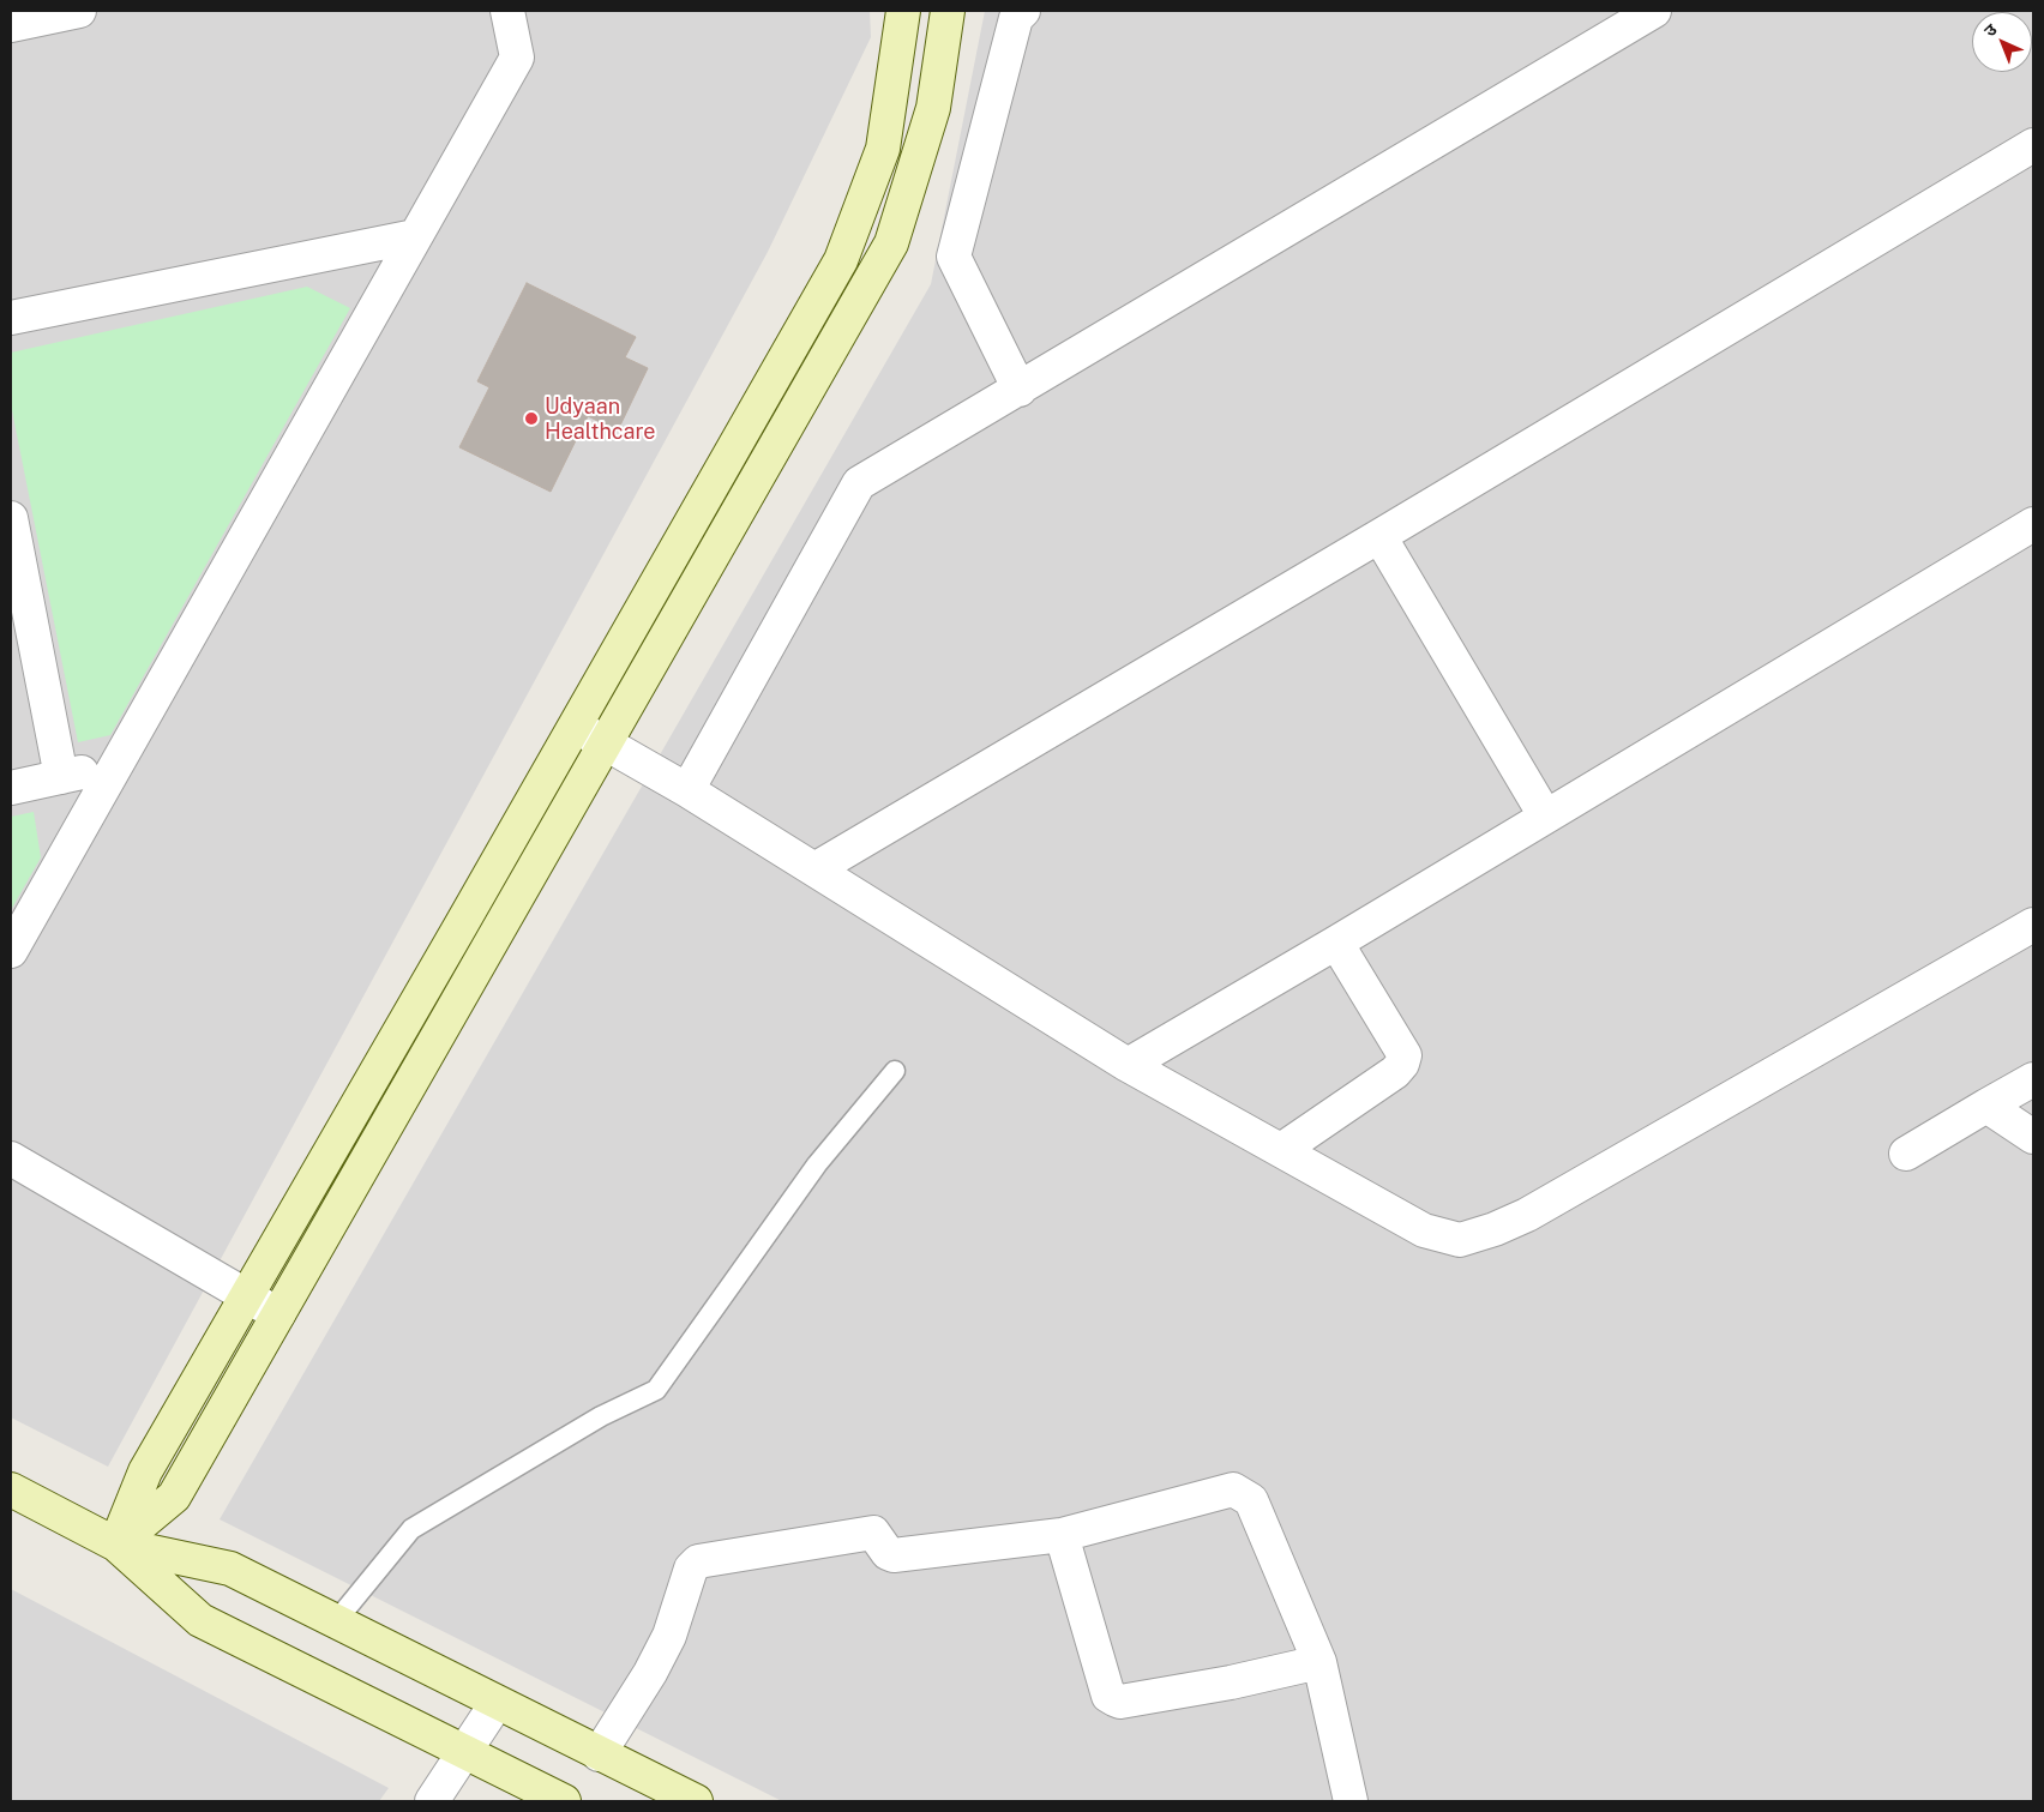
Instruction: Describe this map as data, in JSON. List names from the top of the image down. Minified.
{"places":["Udyaan Healthcare"],"north":"top left"}
